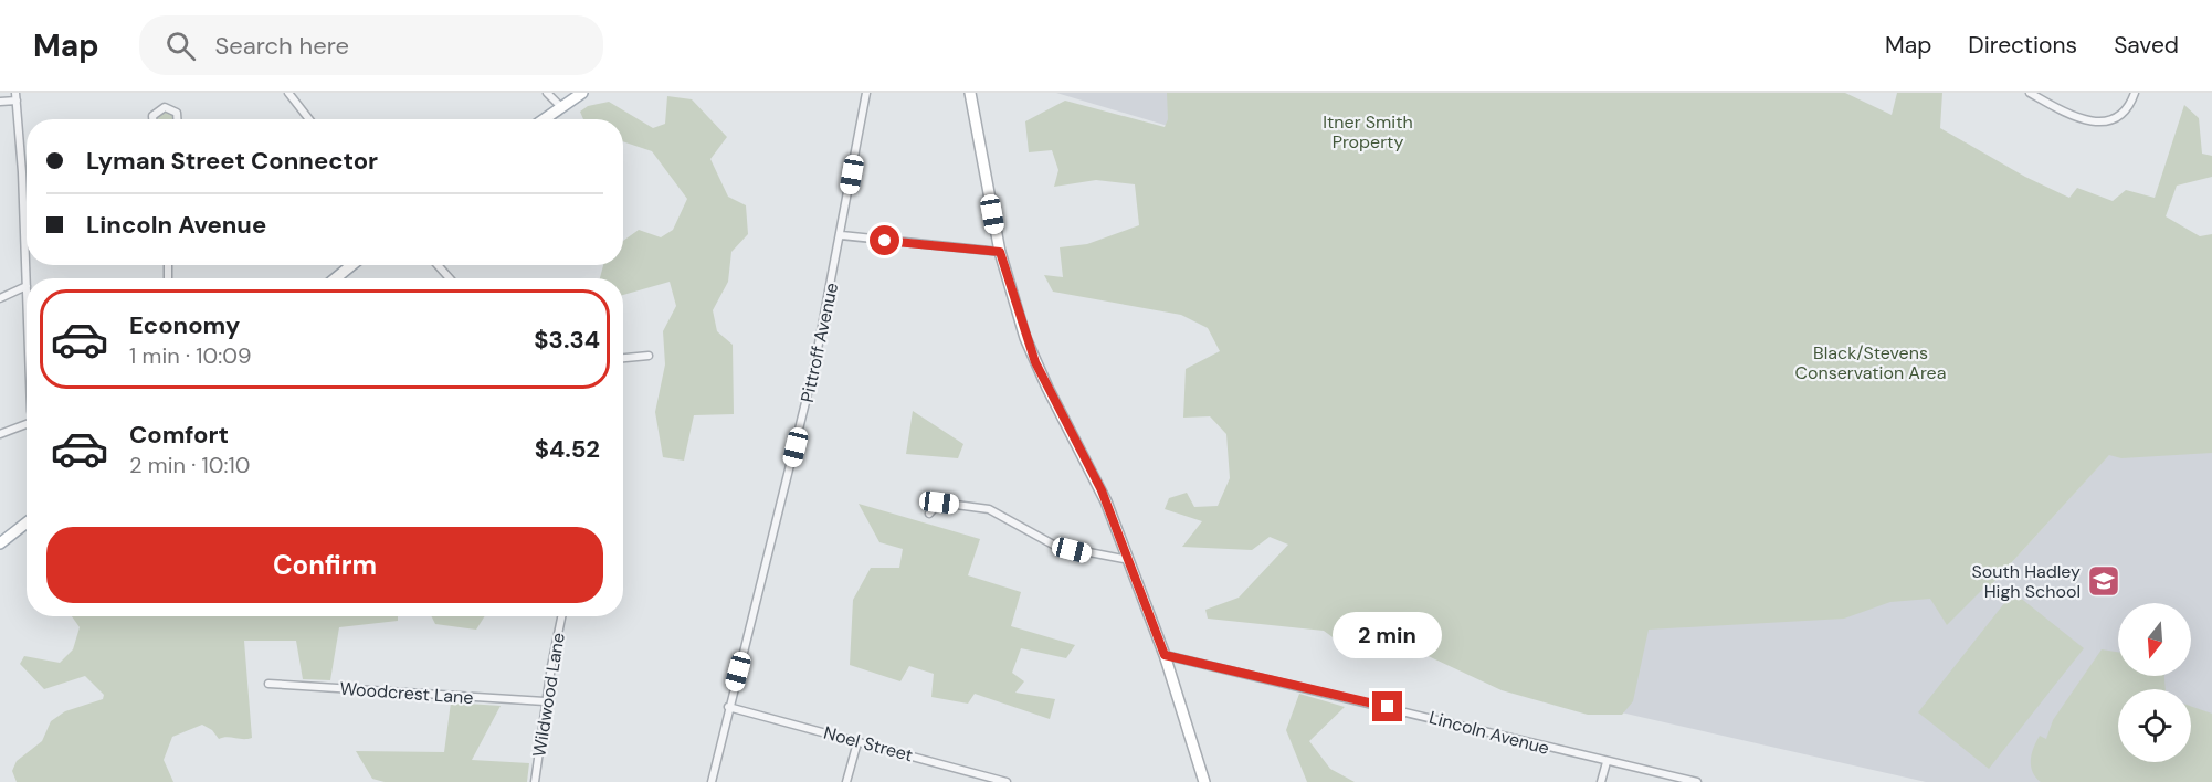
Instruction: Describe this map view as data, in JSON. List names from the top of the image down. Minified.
{"streets":{"street":["Pittroff Avenue","Woodcrest Lane","Wildwood Lane","Lincoln Avenue","Noel Street"]},"crossings":[["Pittroff Avenue","Noel Street"],["Woodcrest Lane","Wildwood Lane"]],"parks":["Itner Smith Property","Black/Stevens Conservation Area"],"places":{"school or university":["South Hadley High School"]},"north":"bottom","page":{"header":"Map","search":"Search here","nav":["Map","Directions","Saved"],"banner":["Lyman Street Connector","Lincoln Avenue"],"list":[{"name":"Economy","note":"1 min · 10:09","value":"$3.34"},{"name":"Comfort","note":"2 min · 10:10","value":"$4.52"}],"buttons":"Confirm","bubble":"2 min"}}
